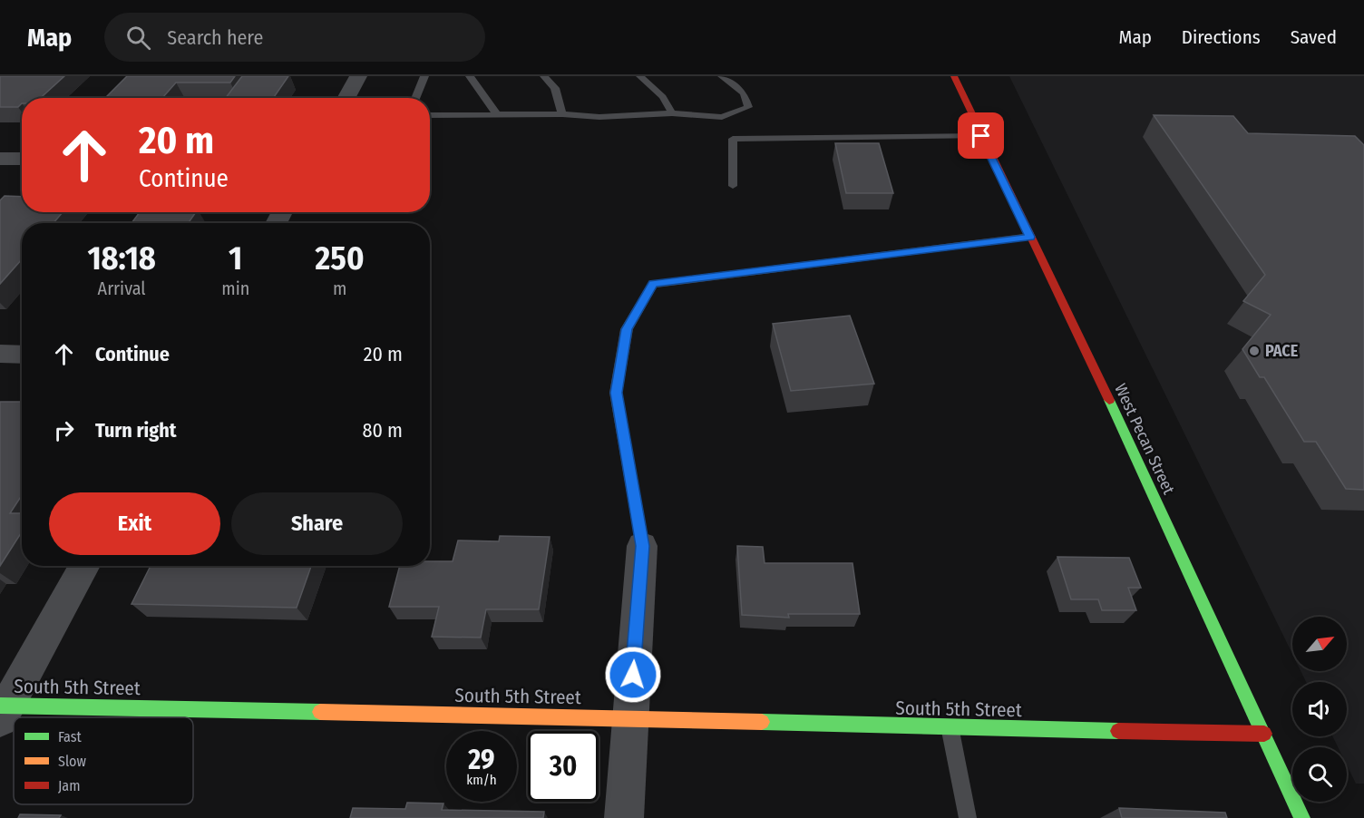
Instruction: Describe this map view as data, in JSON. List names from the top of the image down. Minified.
{"streets":{"main road":["West Pecan Street","South 5th Street"]},"crossings":[["West Pecan Street","South 5th Street"]],"places":["PACE"],"legend":["Fast","Slow","Jam"],"north":"top right","page":{"header":"Map","search":"Search here","nav":["Map","Directions","Saved"],"turn":["20 m","Continue"],"eta":["18:18","Arrival","1","min","250","m"],"list":[{"name":"Continue","value":"20 m"},{"name":"Turn right","value":"80 m"}],"buttons":["Exit","Share"],"speed":"29 km/h","limit":"30"}}
